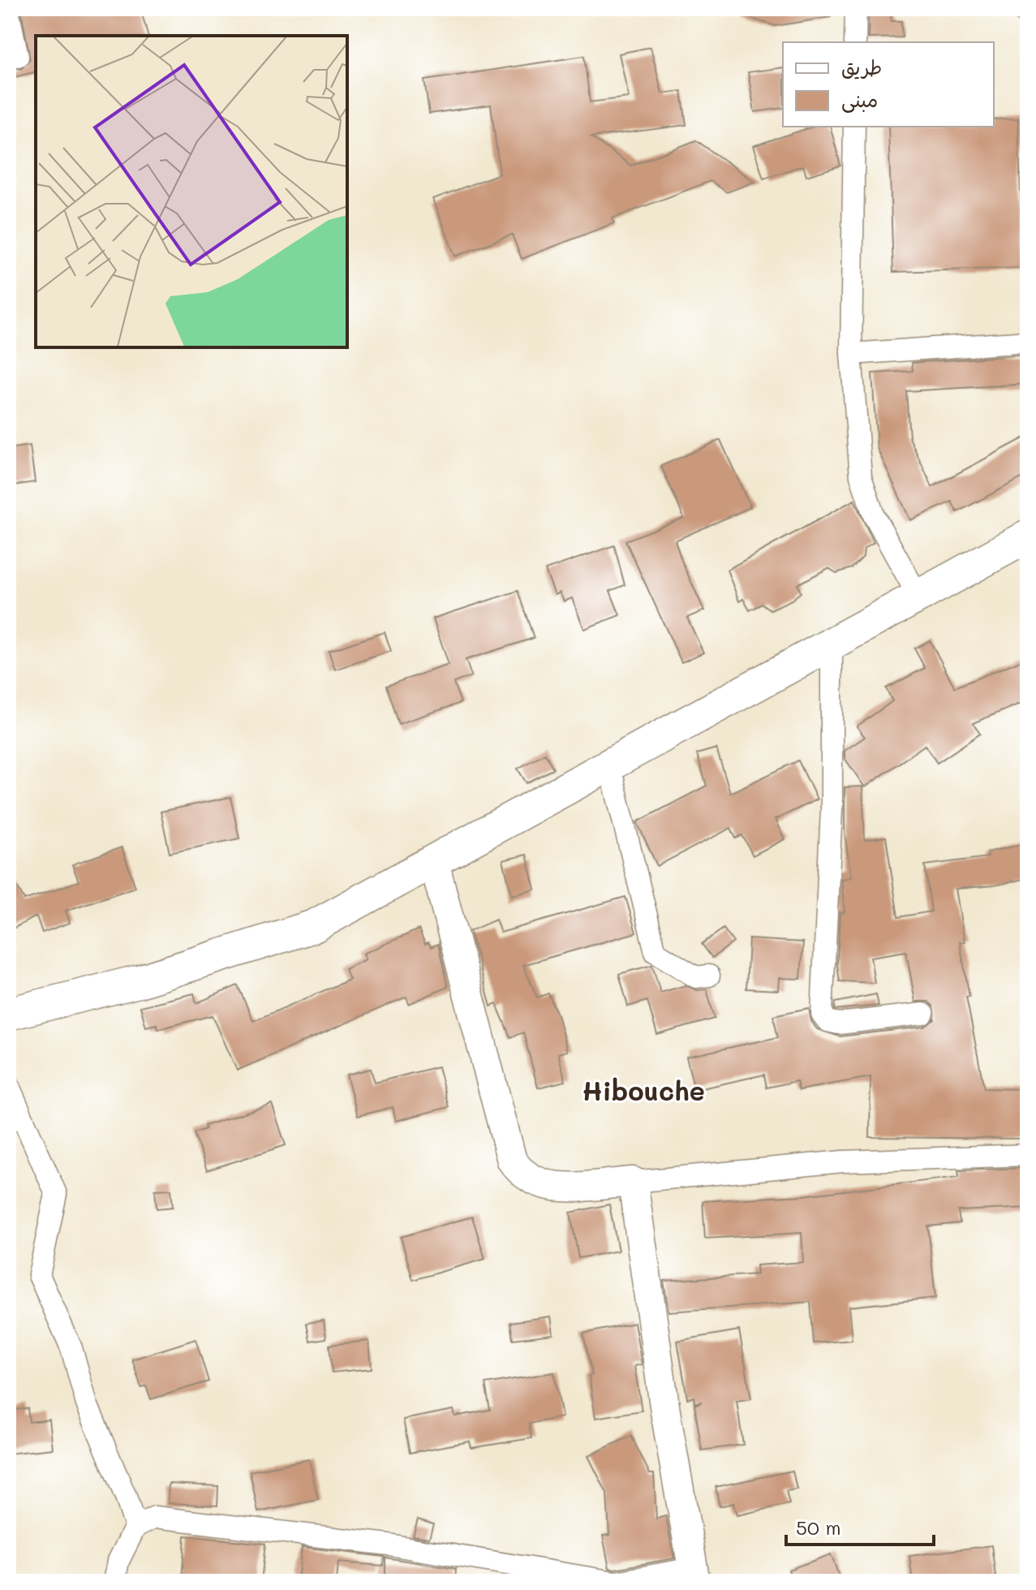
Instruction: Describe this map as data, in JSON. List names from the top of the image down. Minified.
{"districts":["Hibouche"],"legend":["طريق","مبنى"],"scale_bar":"50 m"}
